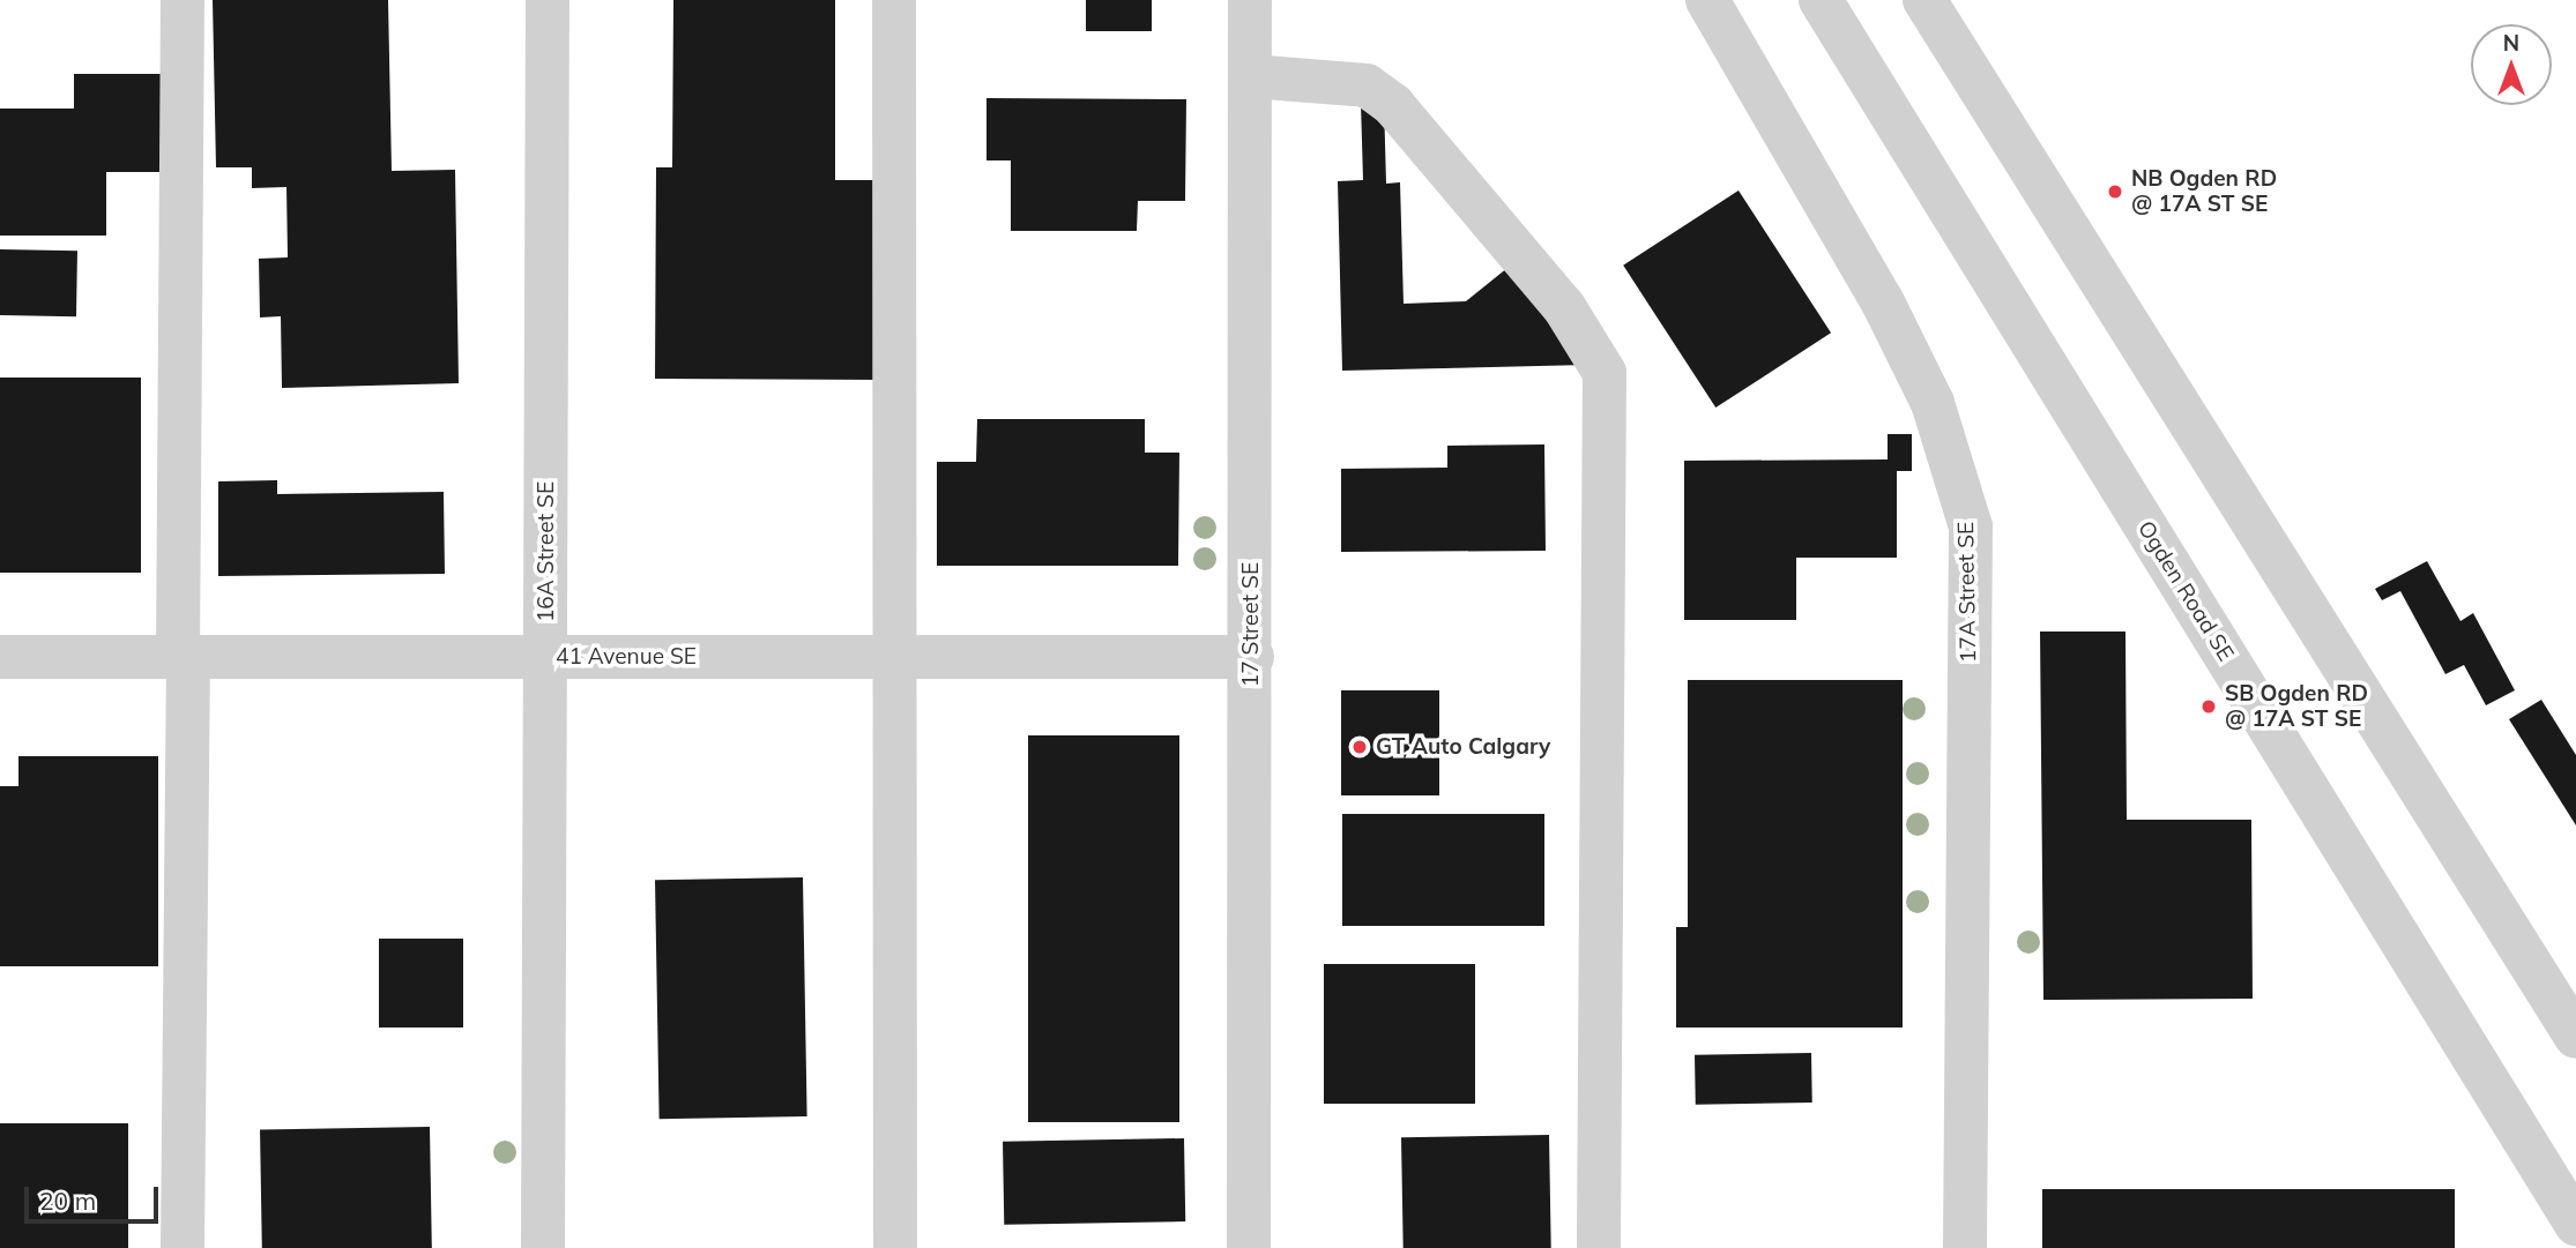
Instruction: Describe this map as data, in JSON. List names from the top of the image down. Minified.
{"streets":{"street":["16A Street SE","Ogden Road SE","17A Street SE","17 Street SE","41 Avenue SE"]},"crossings":[["16A Street SE","41 Avenue SE"],["17 Street SE","41 Avenue SE"]],"places":["NB Ogden RD @ 17A ST SE","SB Ogden RD @ 17A ST SE","GT Auto Calgary"],"scale_bar":"20 m","north":"top"}
